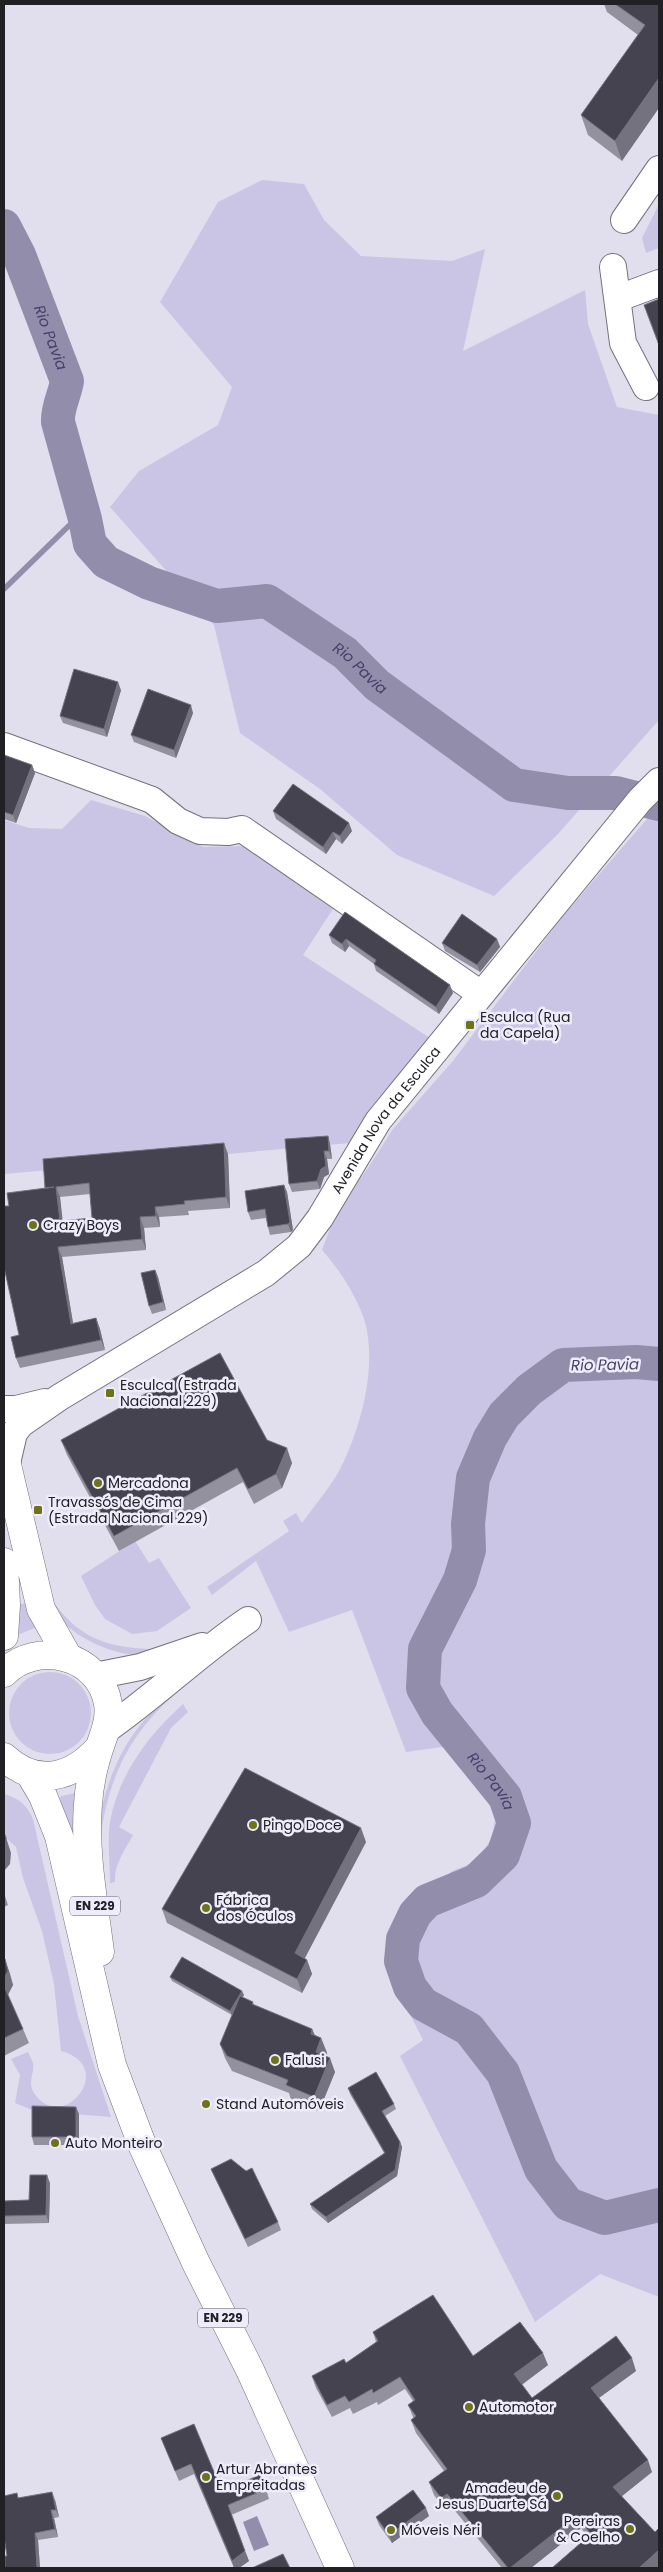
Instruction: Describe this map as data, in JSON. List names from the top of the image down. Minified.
{"streets":{"main road":["EN 229"],"street":["Avenida Nova da Esculca"]},"crossings":[["Avenida Nova da Esculca","EN 229"]],"water":["Rio Pavia"],"places":{"transit":["Esculca (Rua da Capela)","Esculca (Estrada Nacional 229)","Travassós de Cima (Estrada Nacional 229)"],"other":["Crazy Boys","Mercadona","Pingo Doce","Fábrica dos Óculos","Falusi","Stand Automóveis","Auto Monteiro","Automotor","Artur Abrantes Empreitadas","Amadeu de Jesus Duarte Sá","Pereiras & Coelho","Móveis Néri"]}}
